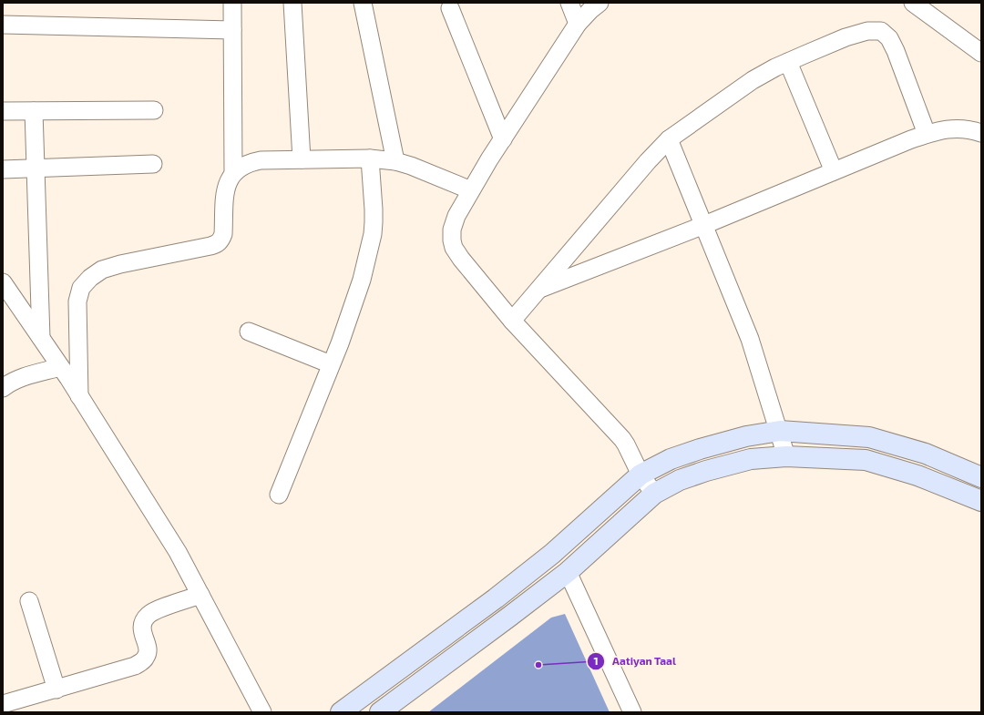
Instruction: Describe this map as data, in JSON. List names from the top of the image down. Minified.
{"places":["Aatiyan Taal"]}
